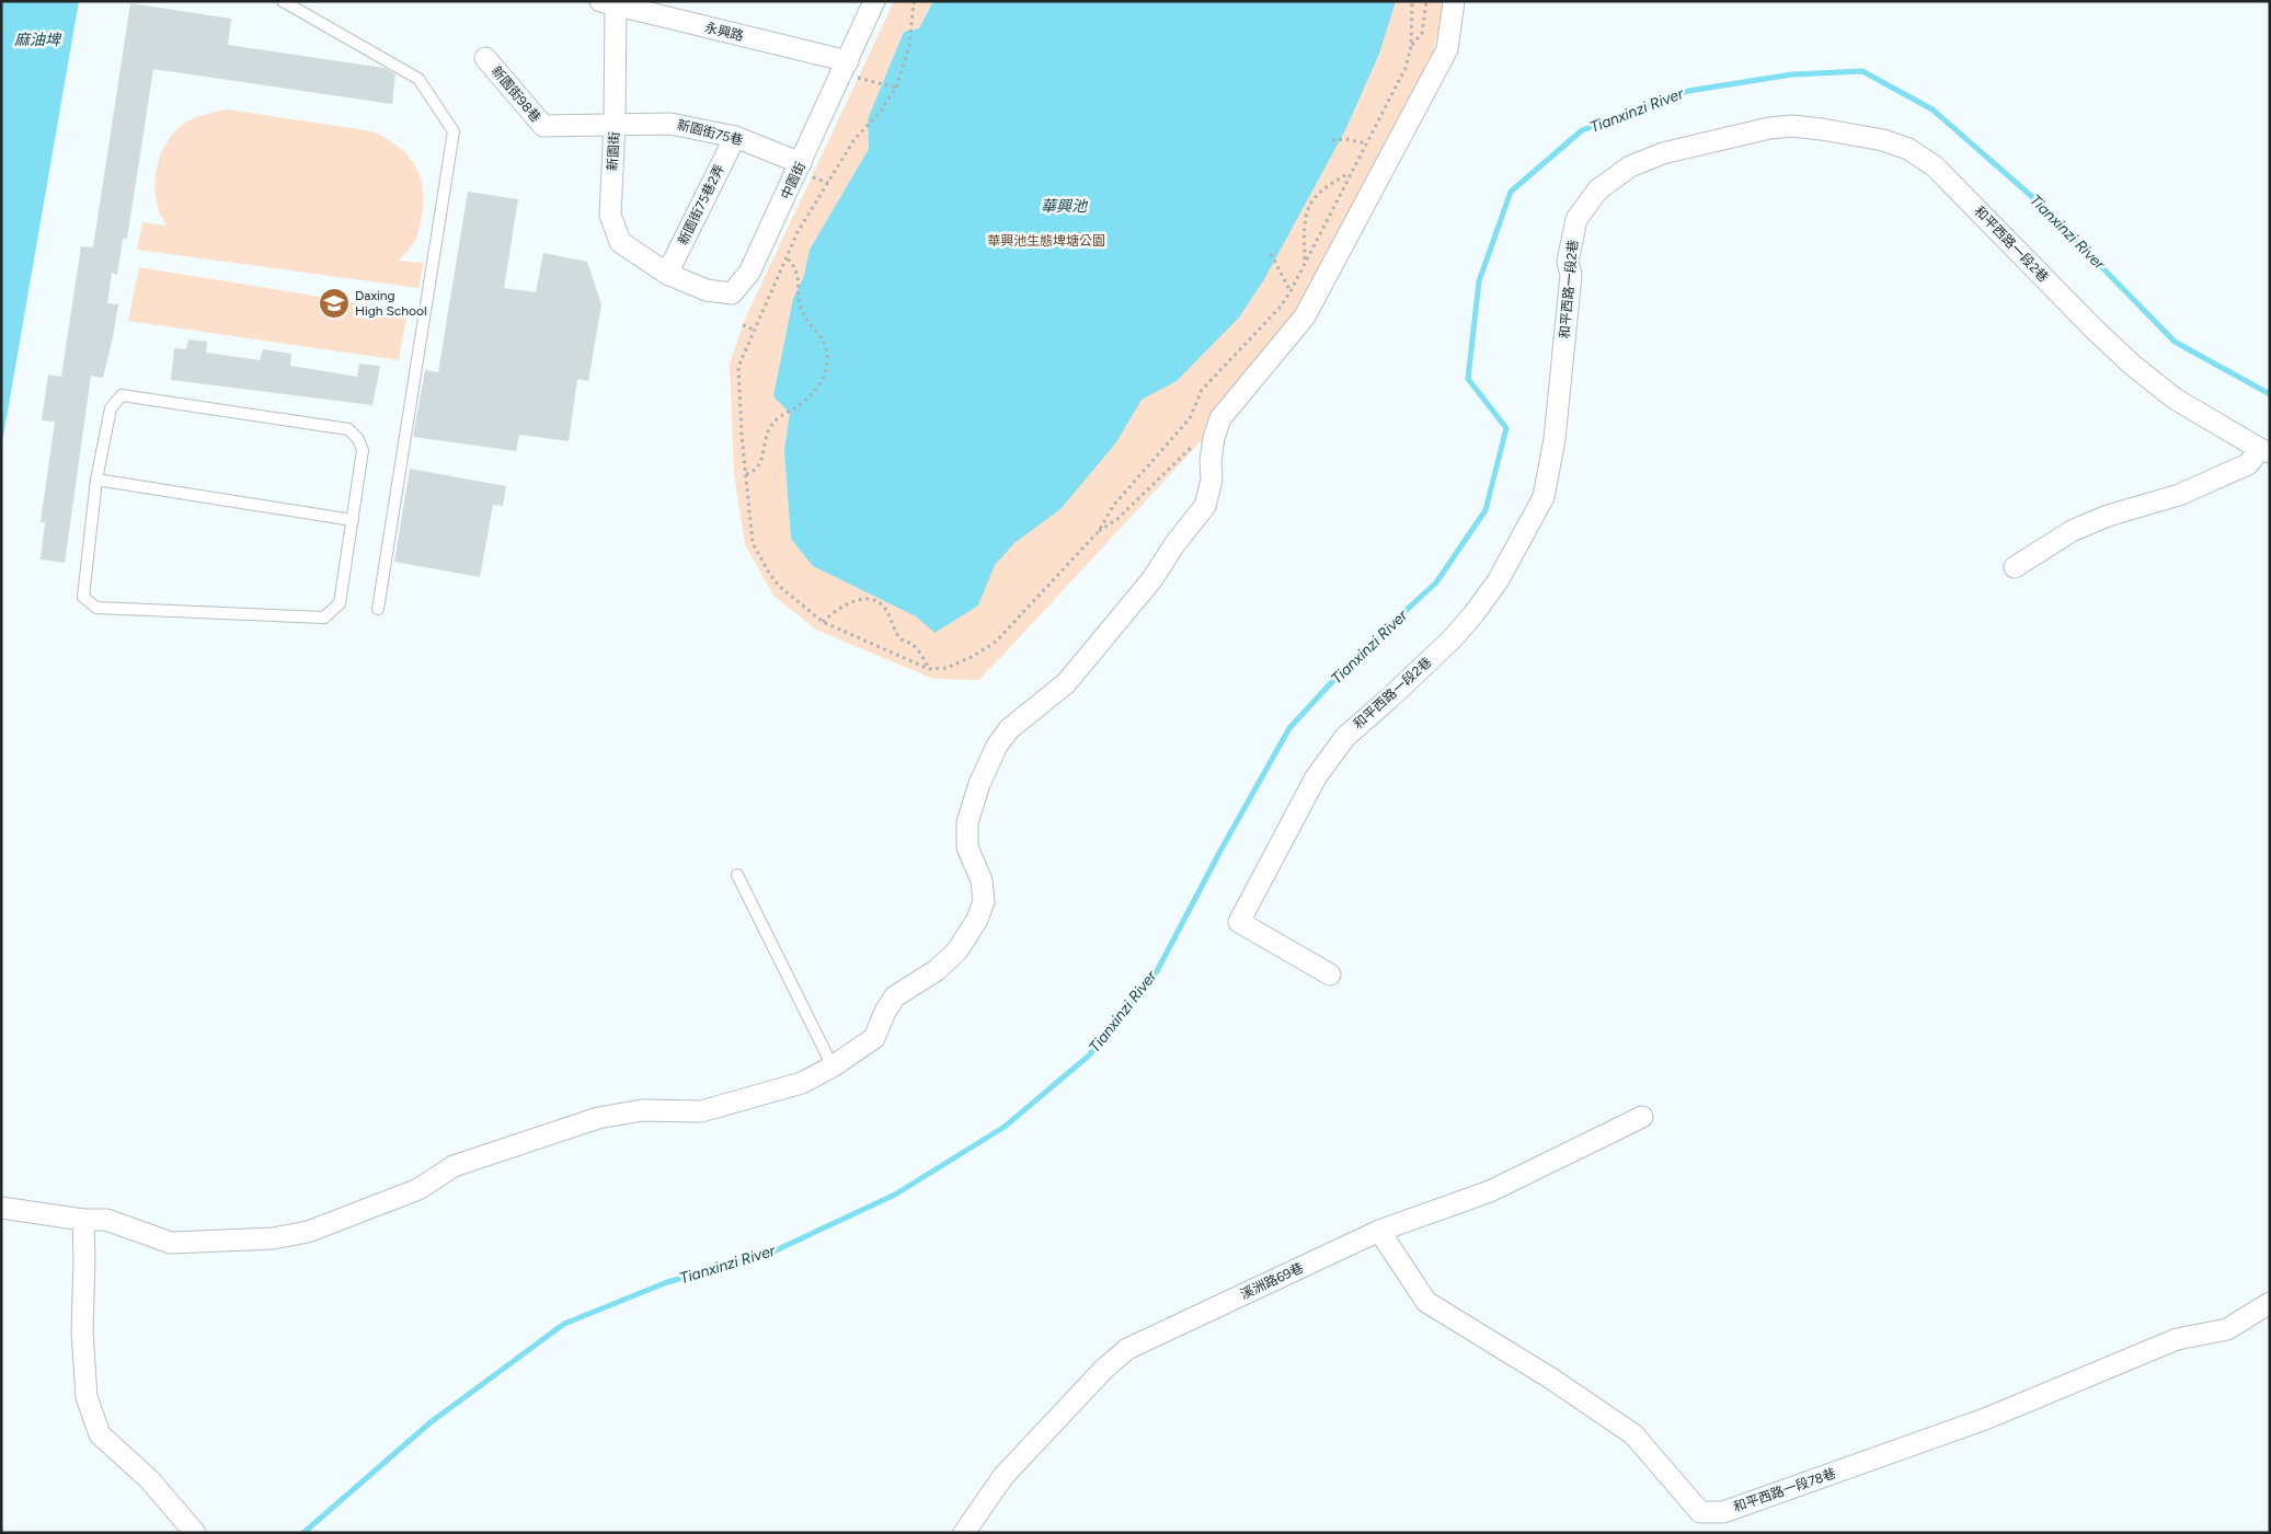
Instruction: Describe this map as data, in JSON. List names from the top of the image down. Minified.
{"streets":{"street":["永興路","新園街98巷","新園街75巷","新園街","中園街","新園街75巷2弄","和平西路一段2巷","溪洲路69巷","和平西路一段78巷"]},"crossings":[["永興路","新園街"],["永興路","中園街"],["新園街98巷","新園街75巷"],["新園街98巷","新園街"],["新園街75巷","新園街"],["新園街75巷","中園街"],["新園街75巷","新園街75巷2弄"],["新園街","中園街"],["新園街","新園街75巷2弄"],["中園街","新園街75巷2弄"],["溪洲路69巷","和平西路一段78巷"]],"water":["麻油埤","Tianxinzi River","華興池"],"parks":["華興池生態埤塘公園"],"places":{"school or university":["Daxing High School"]}}
